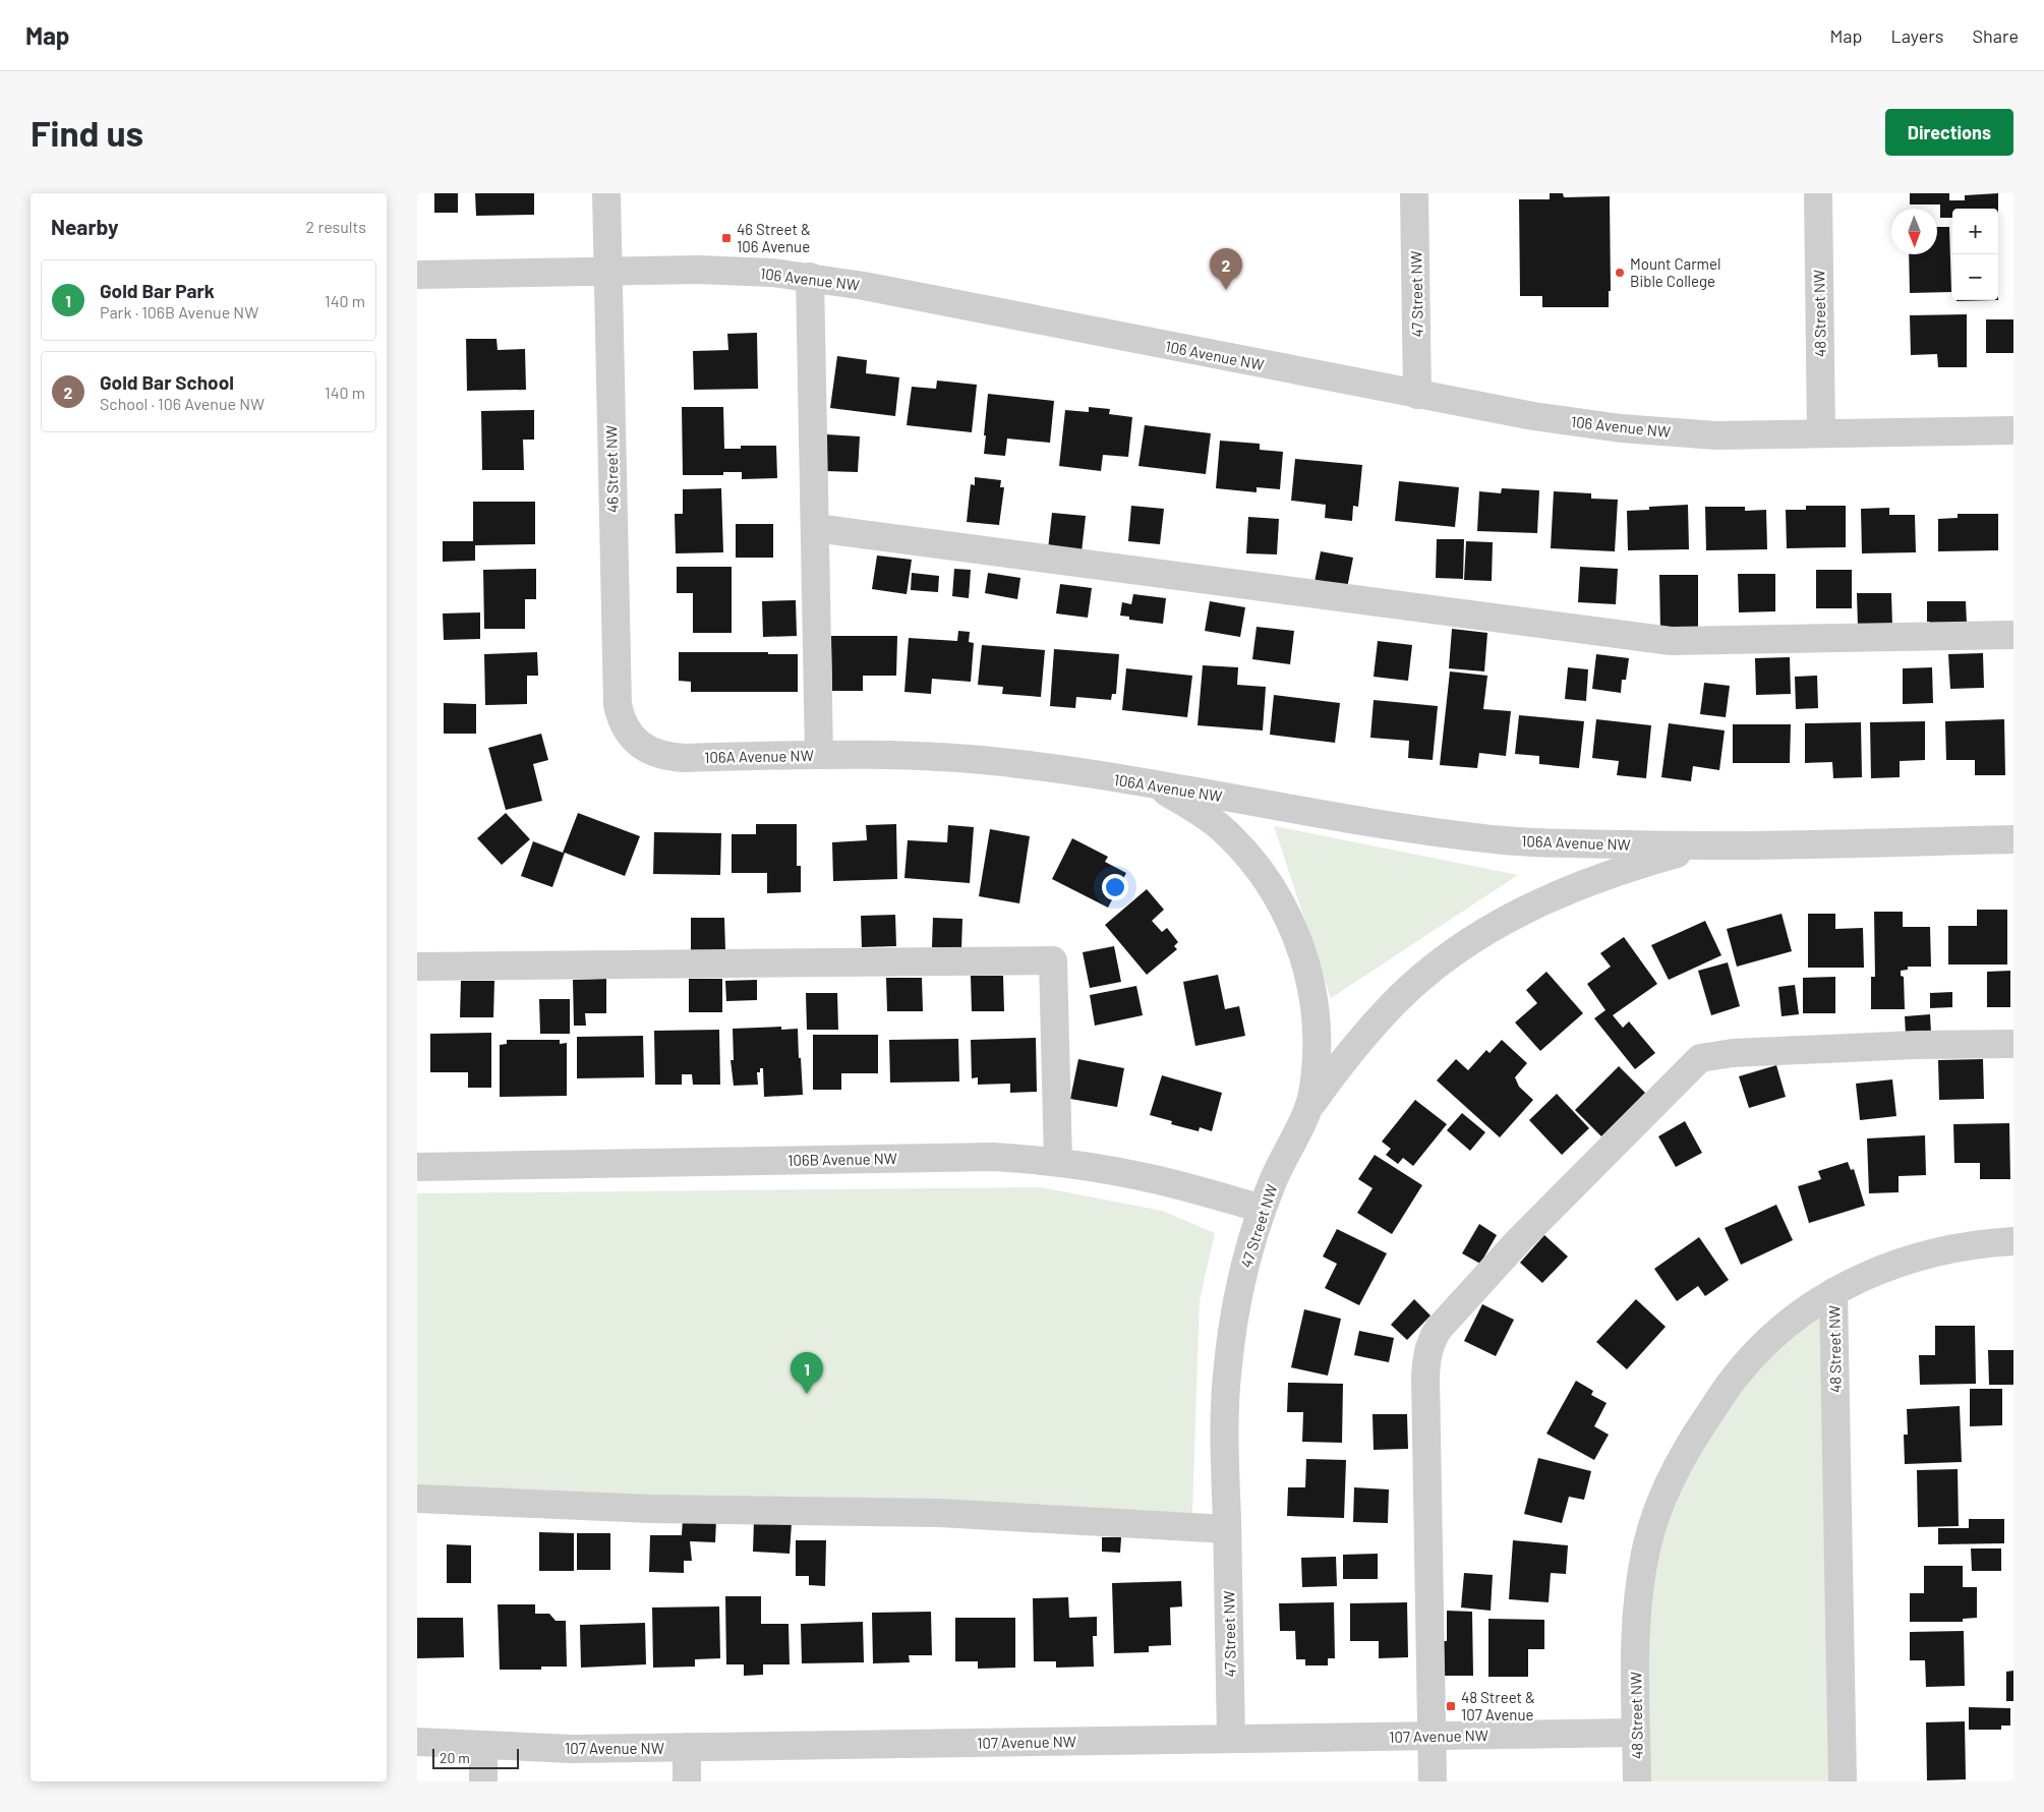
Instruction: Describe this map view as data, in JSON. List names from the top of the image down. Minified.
{"streets":{"street":["106 Avenue NW","47 Street NW","48 Street NW","46 Street NW","106A Avenue NW","106B Avenue NW","107 Avenue NW"]},"crossings":[["106 Avenue NW","47 Street NW"],["106 Avenue NW","48 Street NW"],["106 Avenue NW","46 Street NW"],["47 Street NW","106A Avenue NW"],["47 Street NW","106B Avenue NW"],["47 Street NW","107 Avenue NW"],["48 Street NW","107 Avenue NW"],["46 Street NW","106A Avenue NW"]],"places":{"transit":["46 Street & 106 Avenue","48 Street & 107 Avenue"],"other":["Mount Carmel Bible College"]},"scale_bar":"20 m","north":"bottom","page":{"header":"Map","nav":["Map","Layers","Share"],"buttons":"Directions","title":"Find us","heading":["Nearby","2 results"],"map_buttons":["+","−"],"pins":["2","1"],"list":[{"mark":"1","name":"Gold Bar Park","note":"Park · 106B Avenue NW","value":"140 m"},{"mark":"2","name":"Gold Bar School","note":"School · 106 Avenue NW","value":"140 m"}],"scale":"20 m"}}
